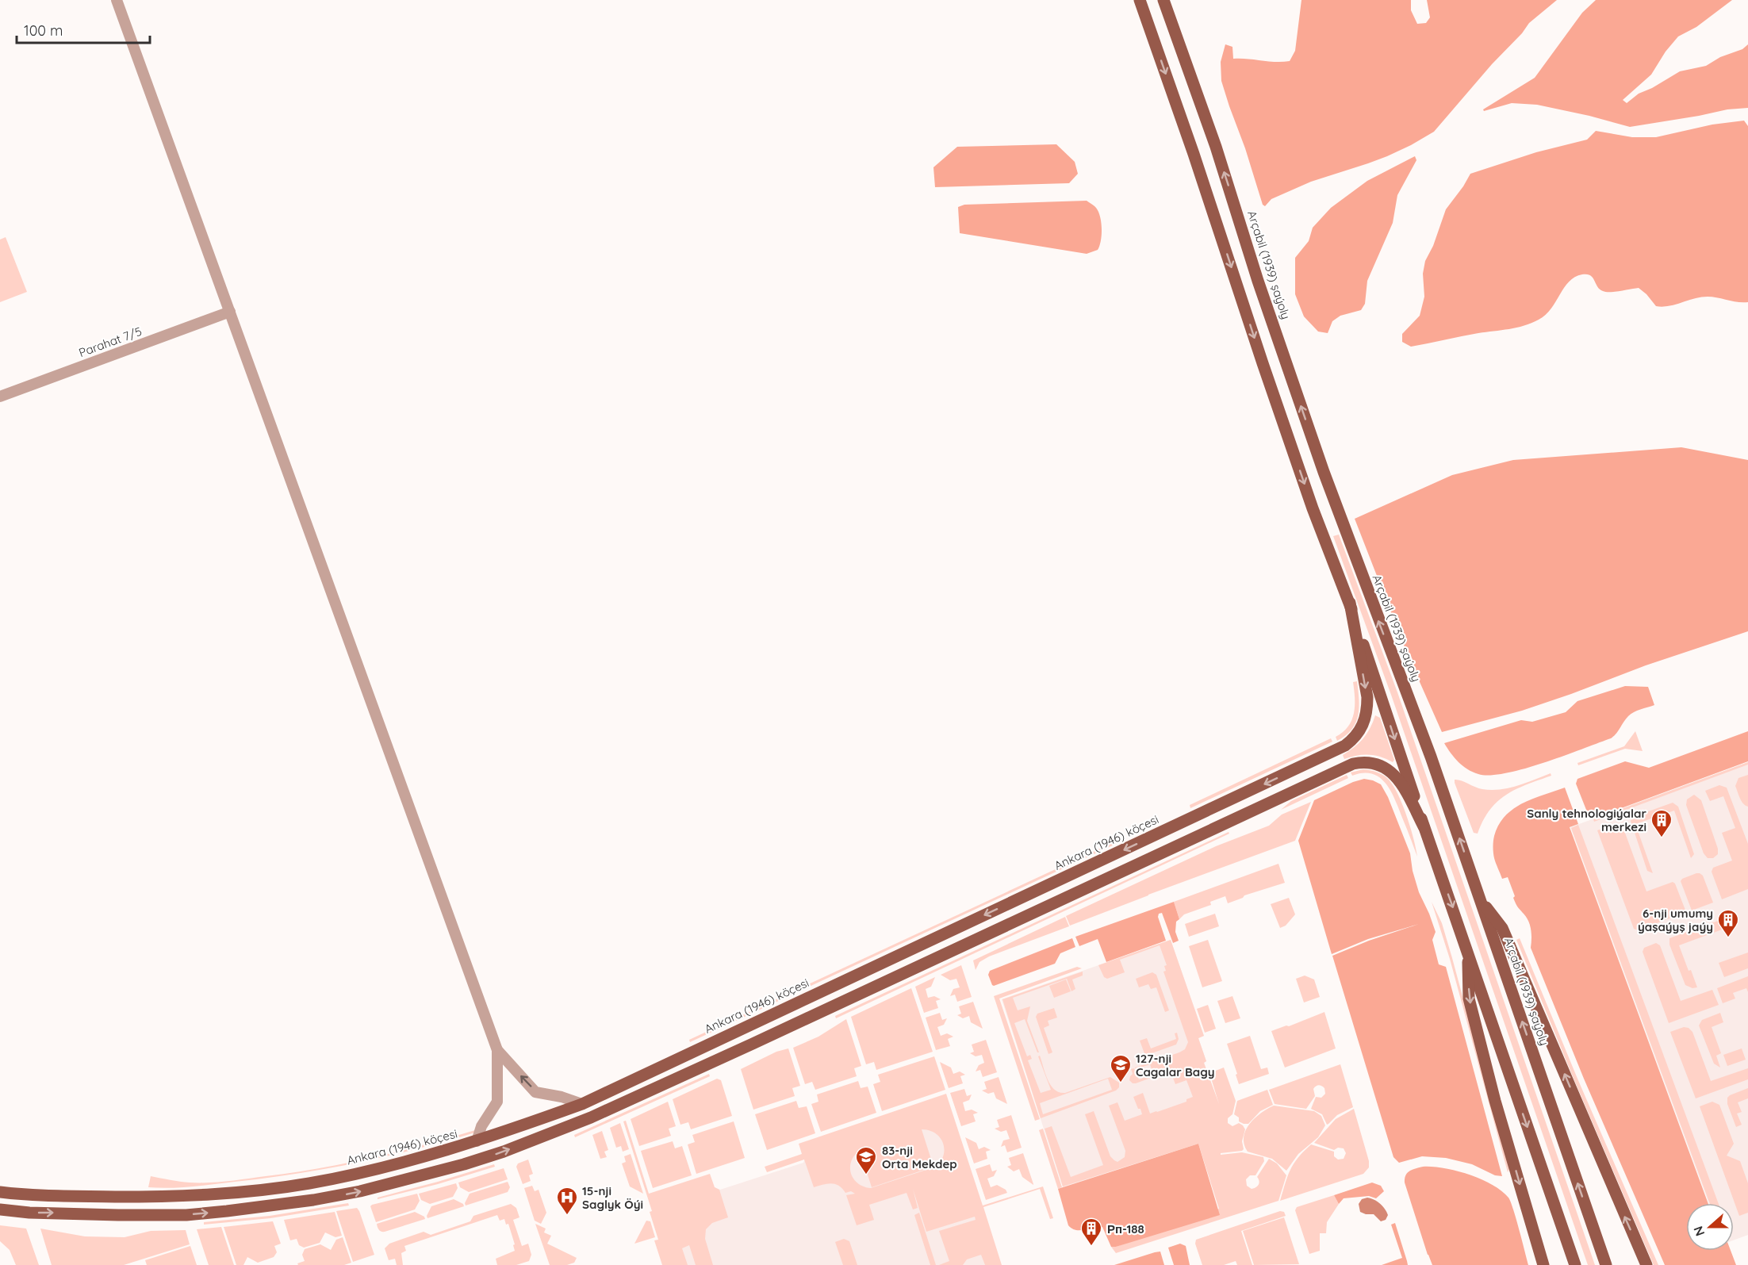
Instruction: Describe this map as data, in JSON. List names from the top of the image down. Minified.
{"streets":{"main road":["Arçabil (1939) şaýoly","Ankara (1946) köçesi"],"street":["Parahat 7/5"]},"places":{"building":["Sanly tehnologiýalar merkezi","6-nji umumy ýaşaýyş jaýy","Рп-188"],"school or university":["127-nji Cagalar Bagy","83-nji Orta Mekdep"],"hospital":["15-nji Saglyk Öýi"]},"scale_bar":"100 m","north":"left"}
